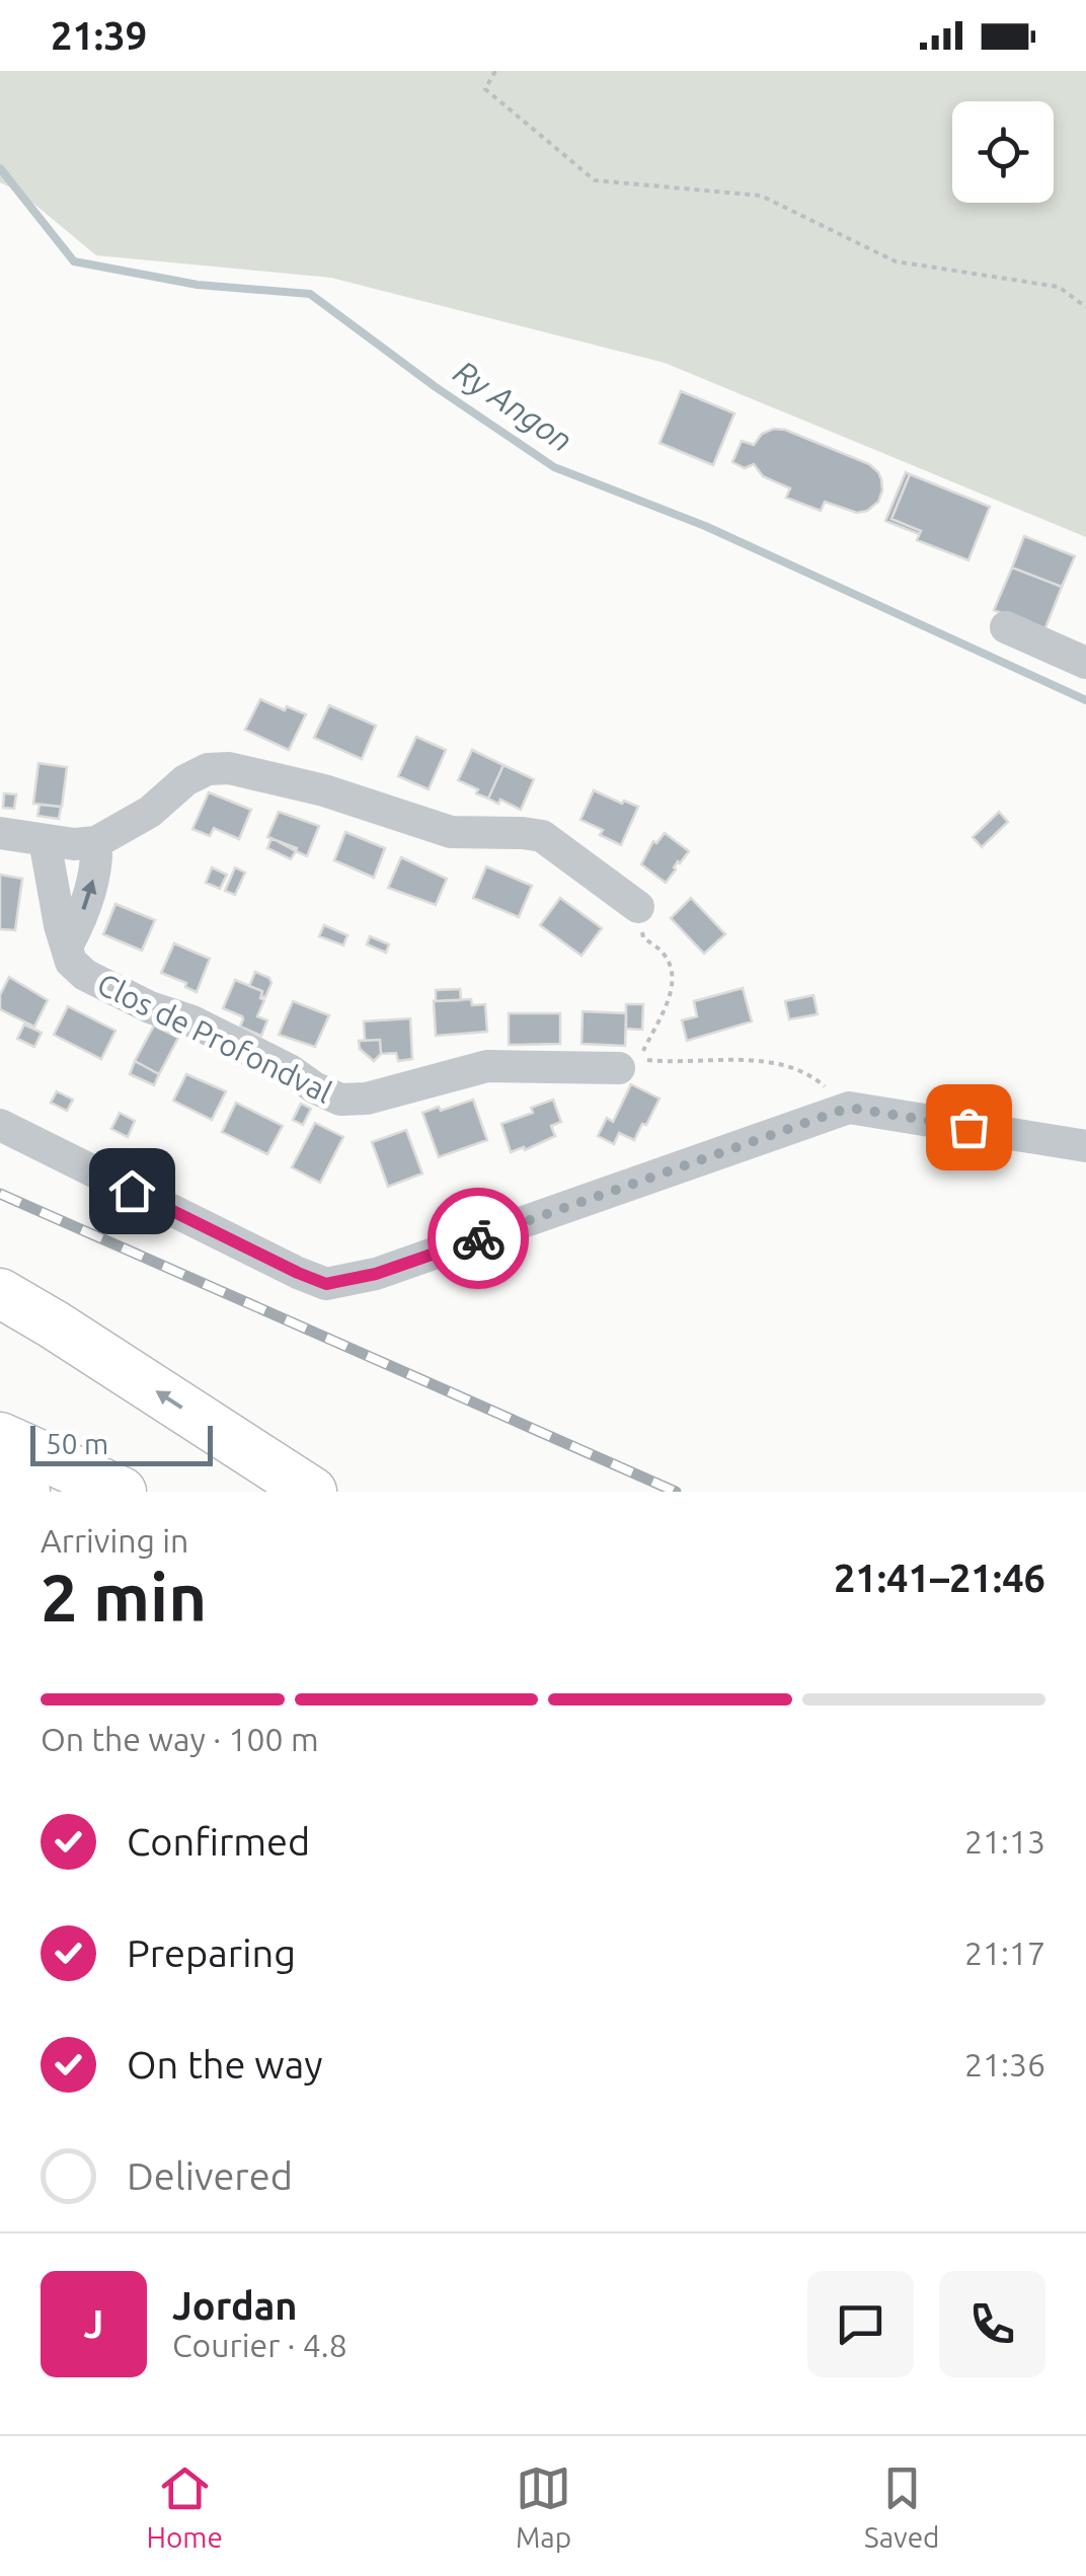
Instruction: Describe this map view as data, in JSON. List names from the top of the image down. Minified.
{"streets":{"street":["Clos de Profondval"]},"water":["Ry Angon"],"scale_bar":"50 m","page":{"status":"21:39","scale":"50 m","heading":["2 min","Arriving in","21:41–21:46"],"panel":["Jordan","Courier · 4.8"],"bar":"On the way · 100 m","list":[["Confirmed","21:13"],["Preparing","21:17"],["On the way","21:36"],"Delivered"],"round":"J","tabs":["Home","Map","Saved"]}}
